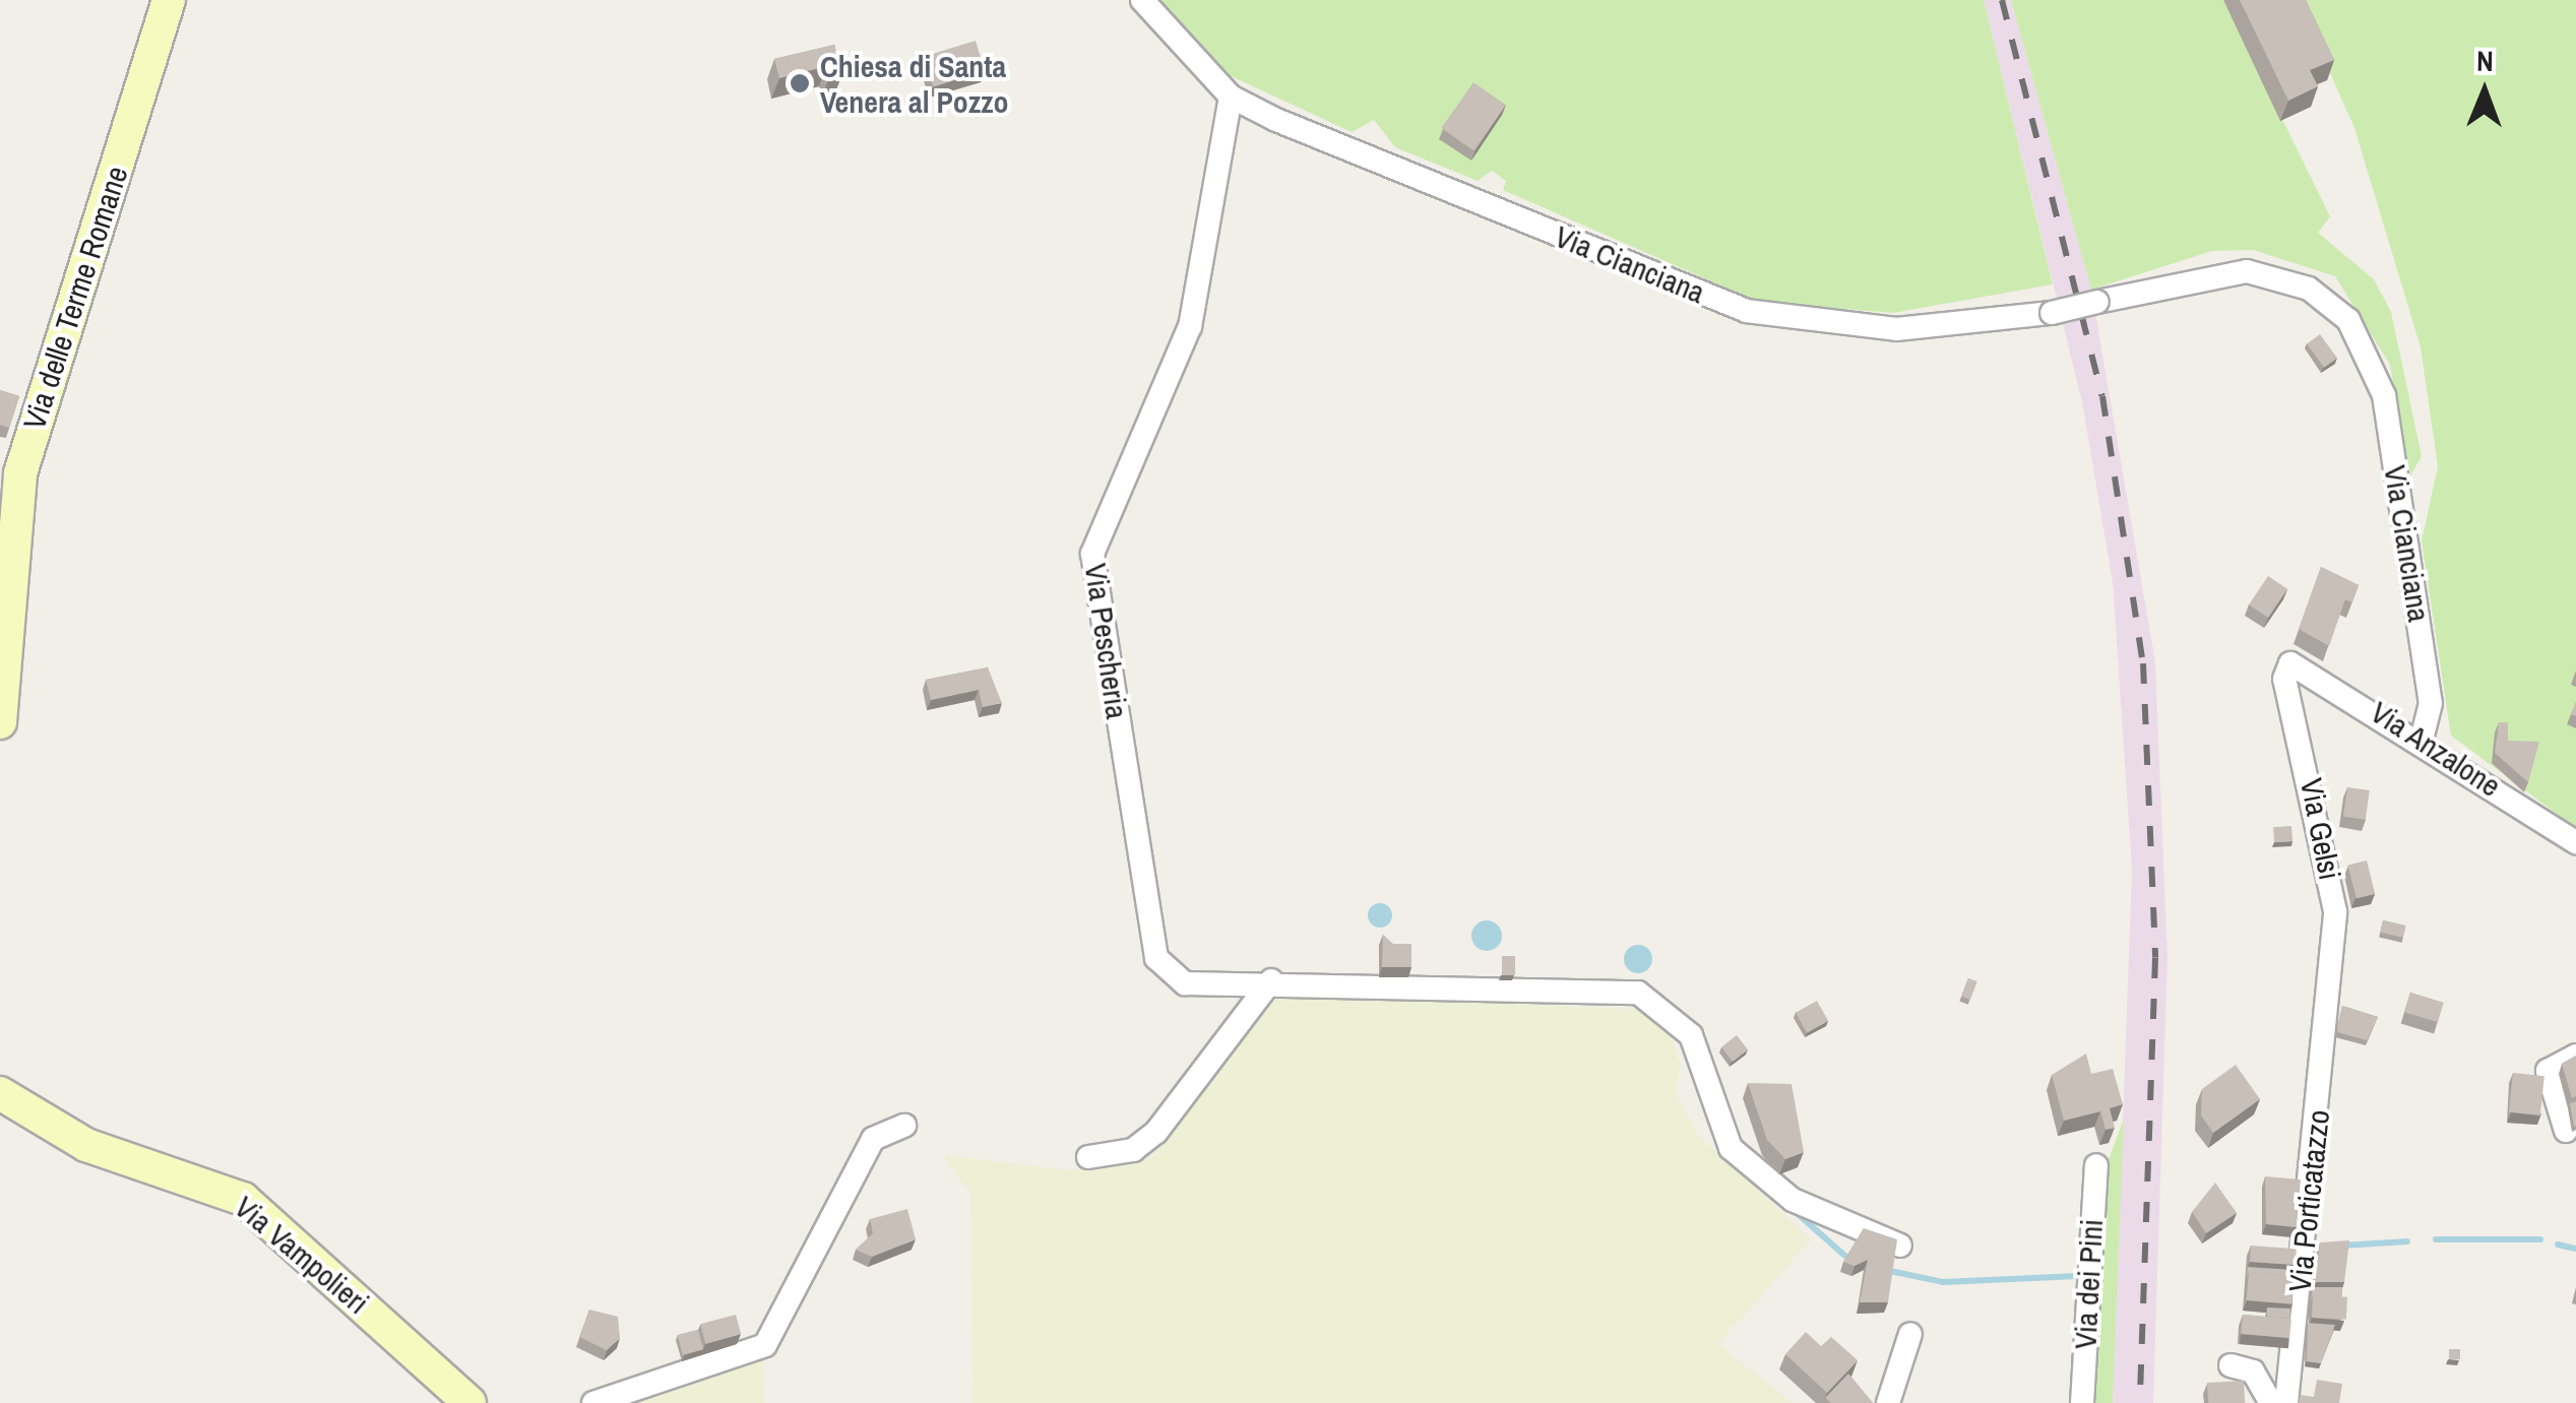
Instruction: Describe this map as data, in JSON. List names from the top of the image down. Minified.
{"streets":{"street":["Via Cianciana","Via delle Terme Romane","Via Pescheria","Via Anzalone","Via Gelsi","Via Porticatazzo","Via Vampolieri","Via dei Pini"]},"crossings":[["Via Cianciana","Via Pescheria"],["Via Cianciana","Via Anzalone"],["Via Anzalone","Via Gelsi"],["Via Gelsi","Via Porticatazzo"]],"places":["Chiesa di Santa Venera al Pozzo"],"north":"top"}
